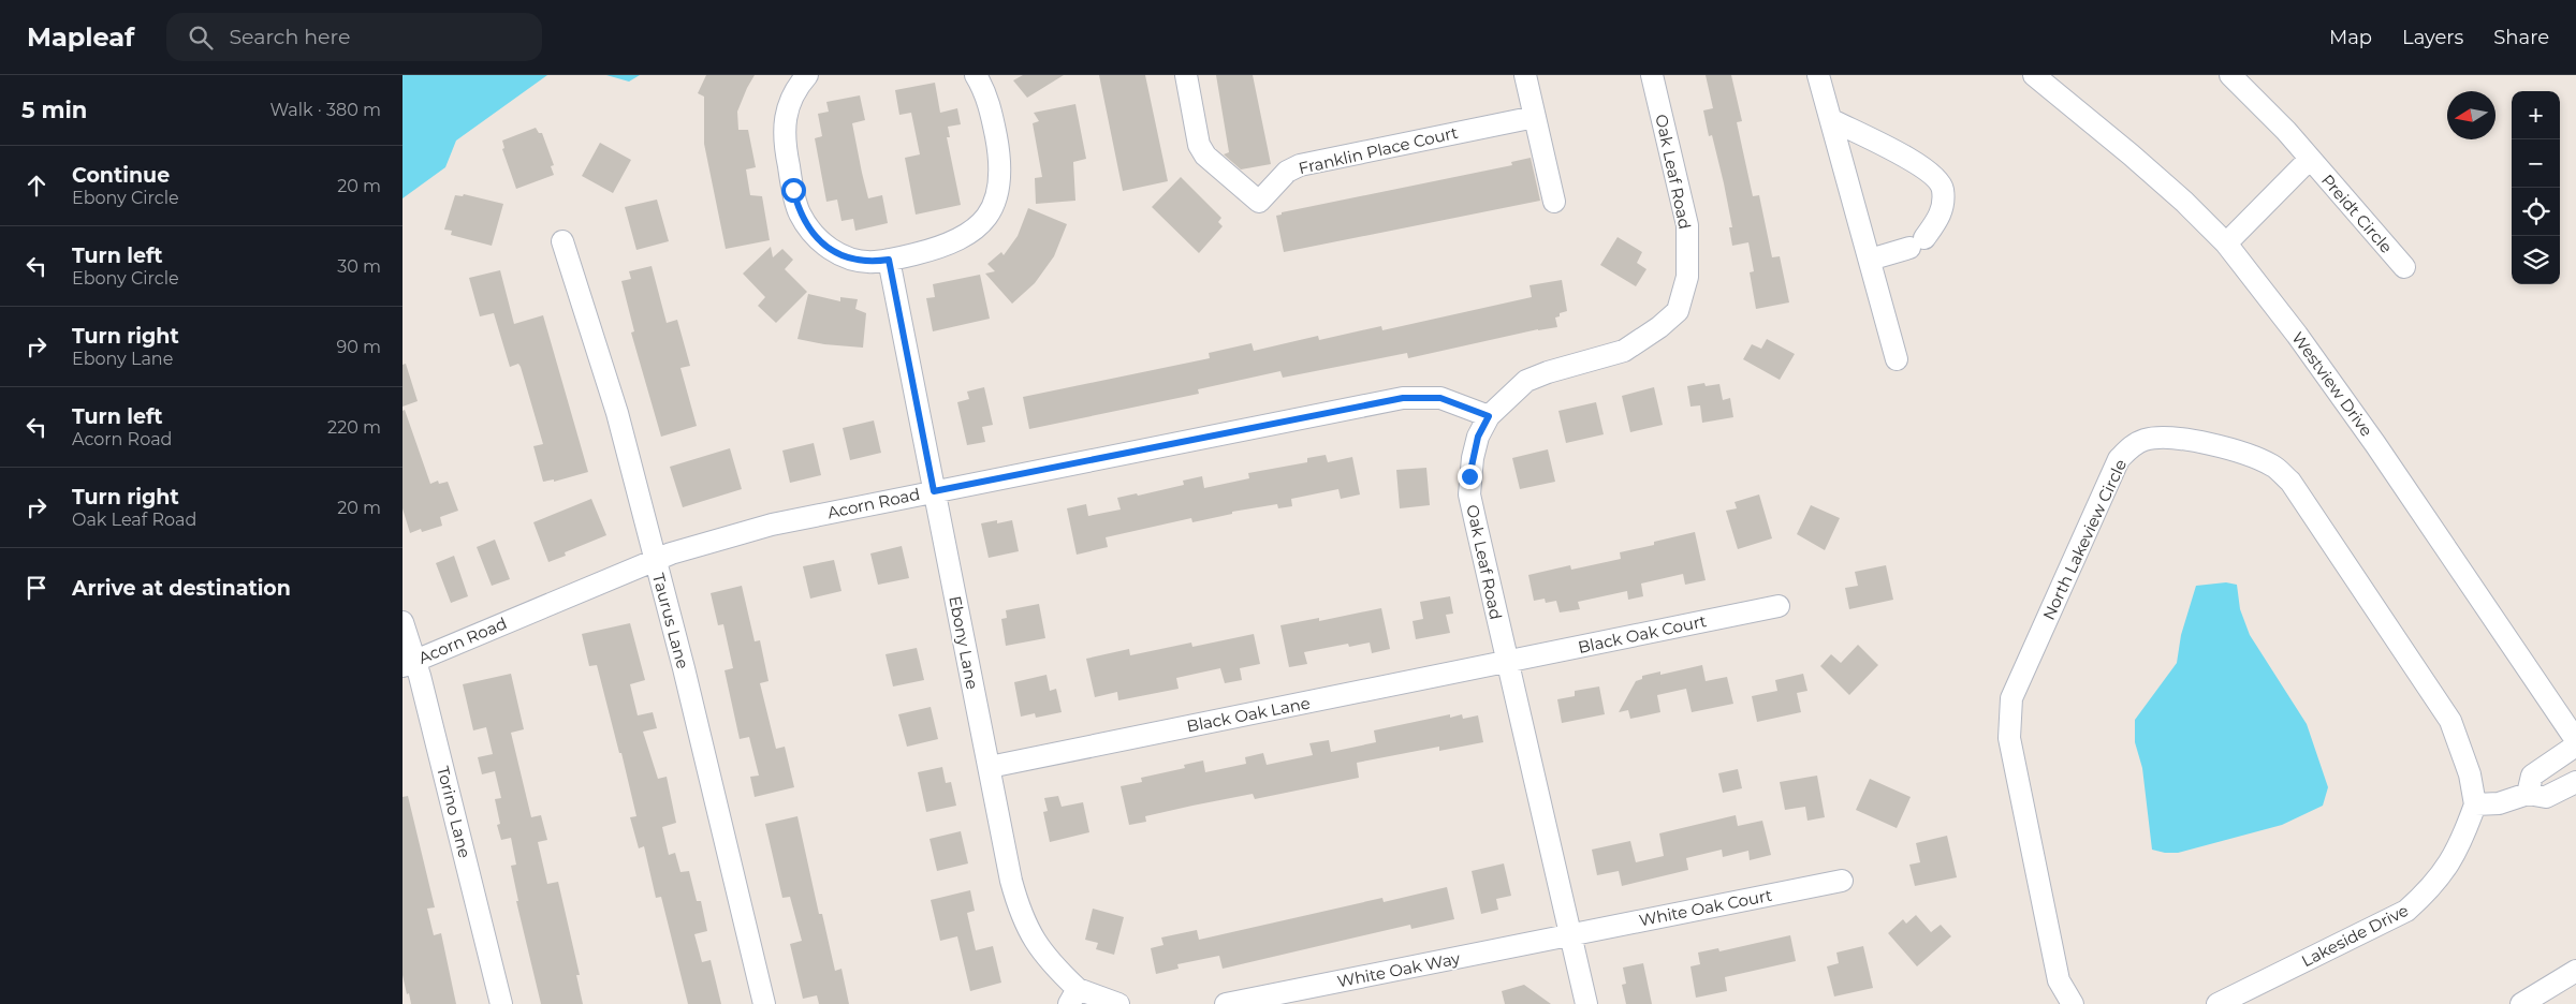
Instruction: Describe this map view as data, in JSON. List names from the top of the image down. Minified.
{"streets":{"street":["Franklin Place Court","Oak Leaf Road","Preidt Circle","Westview Drive","Acorn Road","North Lakeview Circle","Taurus Lane","Black Oak Court","Ebony Lane","Black Oak Lane","Torino Lane","White Oak Court","Lakeside Drive","White Oak Way"]},"crossings":[["Oak Leaf Road","Acorn Road"],["Oak Leaf Road","Black Oak Court"],["Oak Leaf Road","Black Oak Lane"],["Oak Leaf Road","White Oak Court"],["Oak Leaf Road","White Oak Way"],["Preidt Circle","Westview Drive"],["Acorn Road","Taurus Lane"],["Acorn Road","Ebony Lane"],["Acorn Road","Torino Lane"],["North Lakeview Circle","Lakeside Drive"],["Black Oak Court","Black Oak Lane"],["Ebony Lane","Black Oak Lane"],["White Oak Court","White Oak Way"]],"north":"left","page":{"header":"Mapleaf","search":"Search here","nav":["Map","Layers","Share"],"heading":["5 min","Walk · 380 m"],"map_buttons":["+","−"],"list":[["Continue","Ebony Circle","20 m"],["Turn left","Ebony Circle","30 m"],["Turn right","Ebony Lane","90 m"],["Turn left","Acorn Road","220 m"],["Turn right","Oak Leaf Road","20 m"],"Arrive at destination"]}}
